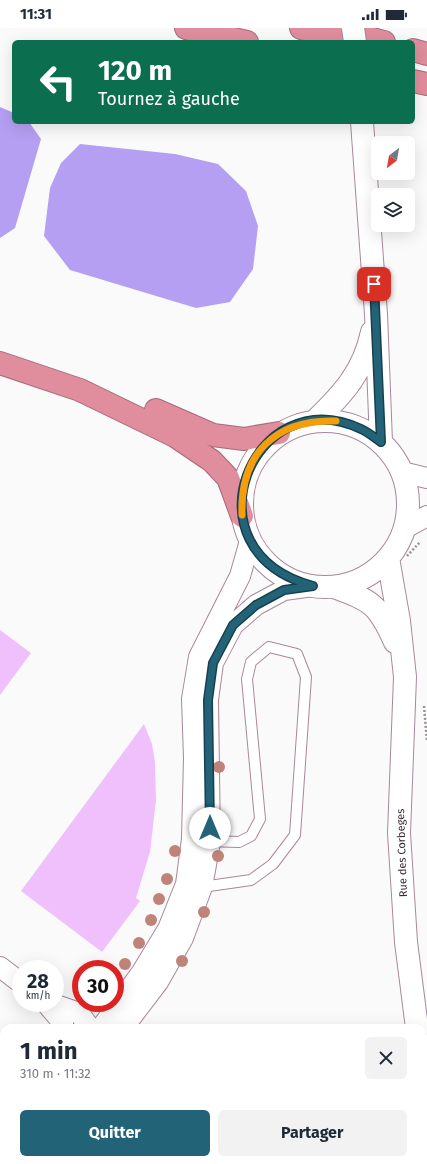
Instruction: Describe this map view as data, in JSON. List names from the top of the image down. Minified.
{"streets":{"street":["Rue des Corbeges"]},"north":"bottom left","page":{"status":"11:31","turn":["120 m","Tournez à gauche"],"speed":"28 km/h","limit":"30","heading":["1 min","310 m · 11:32"],"buttons":["Quitter","Partager"]}}
